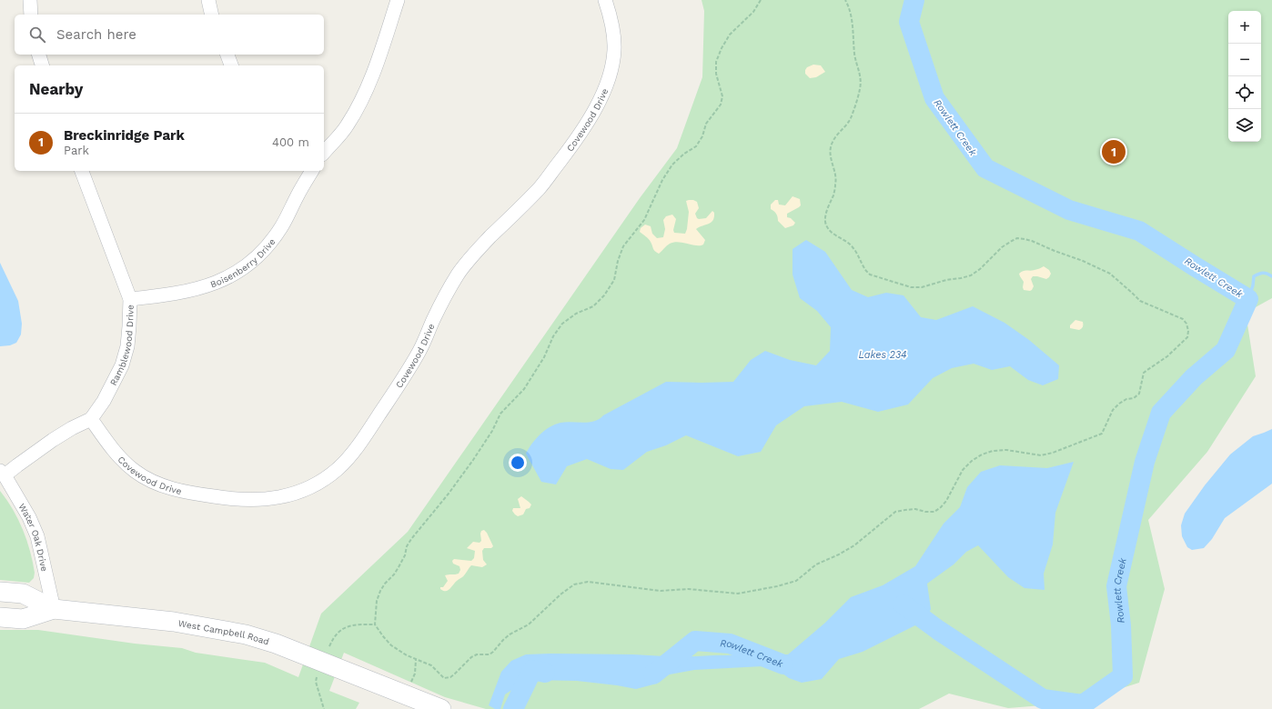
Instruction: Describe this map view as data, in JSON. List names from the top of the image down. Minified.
{"streets":{"main road":["West Campbell Road"],"street":["Covewood Drive","Boisenberry Drive","Ramblewood Drive","Water Oak Drive"]},"crossings":[["Covewood Drive","Ramblewood Drive"],["Boisenberry Drive","Ramblewood Drive"],["Ramblewood Drive","Water Oak Drive"],["Water Oak Drive","West Campbell Road"]],"water":["Rowlett Creek","Lakes 234"],"page":{"map_buttons":["+","−"],"search":"Search here","heading":"Nearby","list":[{"mark":"1","name":"Breckinridge Park","note":"Park","value":"400 m"}],"pins":"1"}}
